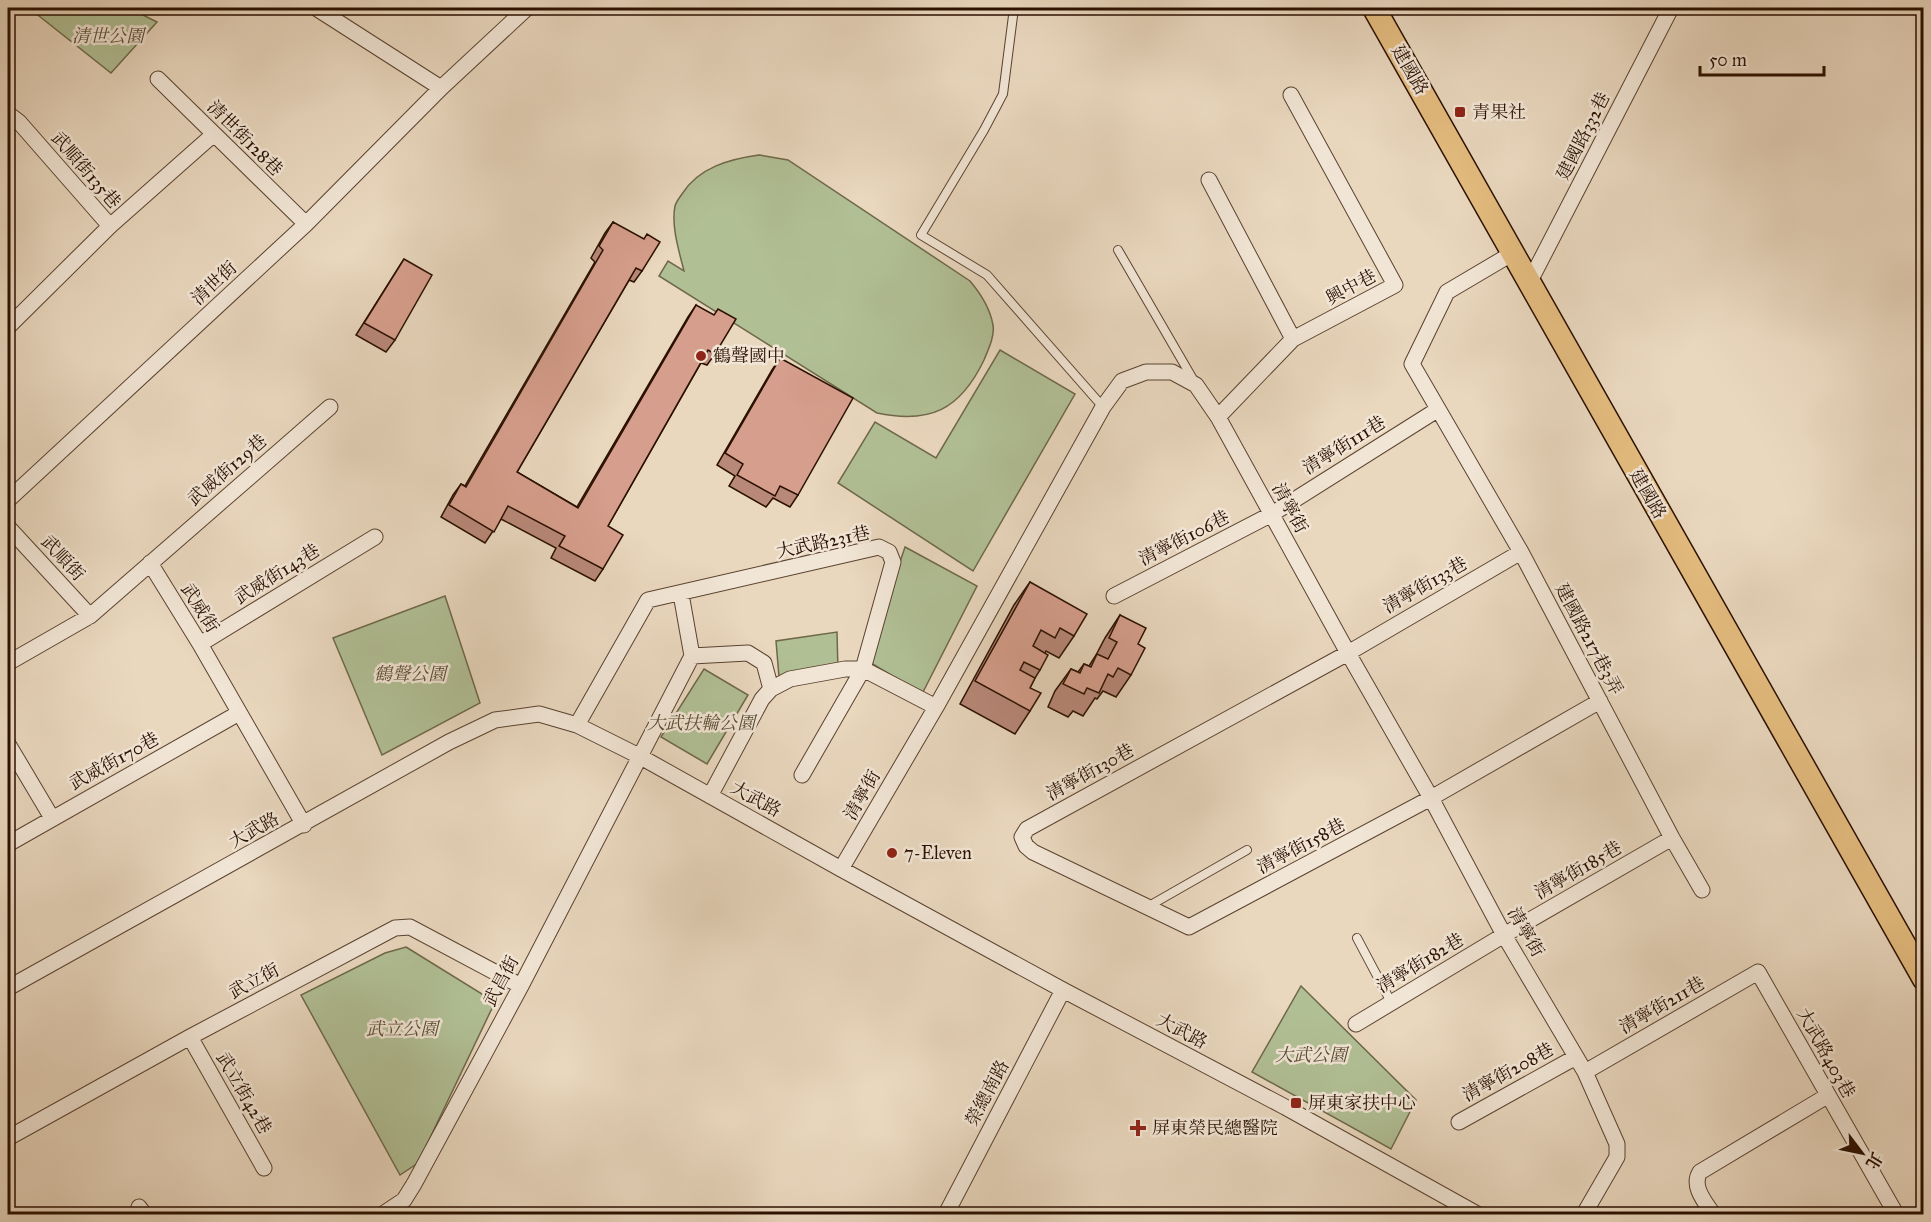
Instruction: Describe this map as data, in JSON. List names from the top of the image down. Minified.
{"streets":{"main road":["建國路"],"street":["建國路332巷","清世街128巷","武順街135巷","清世街","興中巷","清寧街111巷","武威街129巷","清寧街","清寧街106巷","大武路231巷","武順街","武威街143巷","清寧街133巷","武威街","建國路217巷3弄","武威街170巷","清寧街130巷","大武路","清寧街158巷","清寧街185巷","清寧街182巷","武立街","武昌街","清寧街211巷","大武路403巷","清寧街208巷","武立街42巷","榮總南路"]},"crossings":[["建國路","建國路332巷"],["建國路","建國路217巷3弄"],["清世街128巷","清世街"],["興中巷","清寧街"],["清寧街111巷","清寧街"],["清寧街111巷","清寧街106巷"],["清寧街111巷","建國路217巷3弄"],["武威街129巷","武威街"],["清寧街","清寧街106巷"],["清寧街","清寧街133巷"],["清寧街","清寧街130巷"],["清寧街","大武路"],["清寧街","清寧街158巷"],["清寧街","清寧街185巷"],["清寧街","清寧街182巷"],["清寧街","清寧街211巷"],["清寧街","清寧街208巷"],["大武路231巷","大武路"],["武威街143巷","武威街"],["清寧街133巷","建國路217巷3弄"],["清寧街133巷","清寧街130巷"],["武威街","武威街170巷"],["武威街","大武路"],["建國路217巷3弄","清寧街158巷"],["建國路217巷3弄","清寧街185巷"],["清寧街130巷","清寧街158巷"],["大武路","武昌街"],["大武路","榮總南路"],["清寧街185巷","清寧街182巷"],["武立街","武昌街"],["武立街","武立街42巷"],["清寧街211巷","大武路403巷"]],"parks":["清世公園","鶴聲公園","大武扶輪公園","武立公園","大武公園"],"places":{"transit":["青果社","屏東家扶中心"],"other":["鶴聲國中","7-Eleven"],"health":["屏東榮民總醫院"]},"scale_bar":"50 m","north":"bottom right"}
